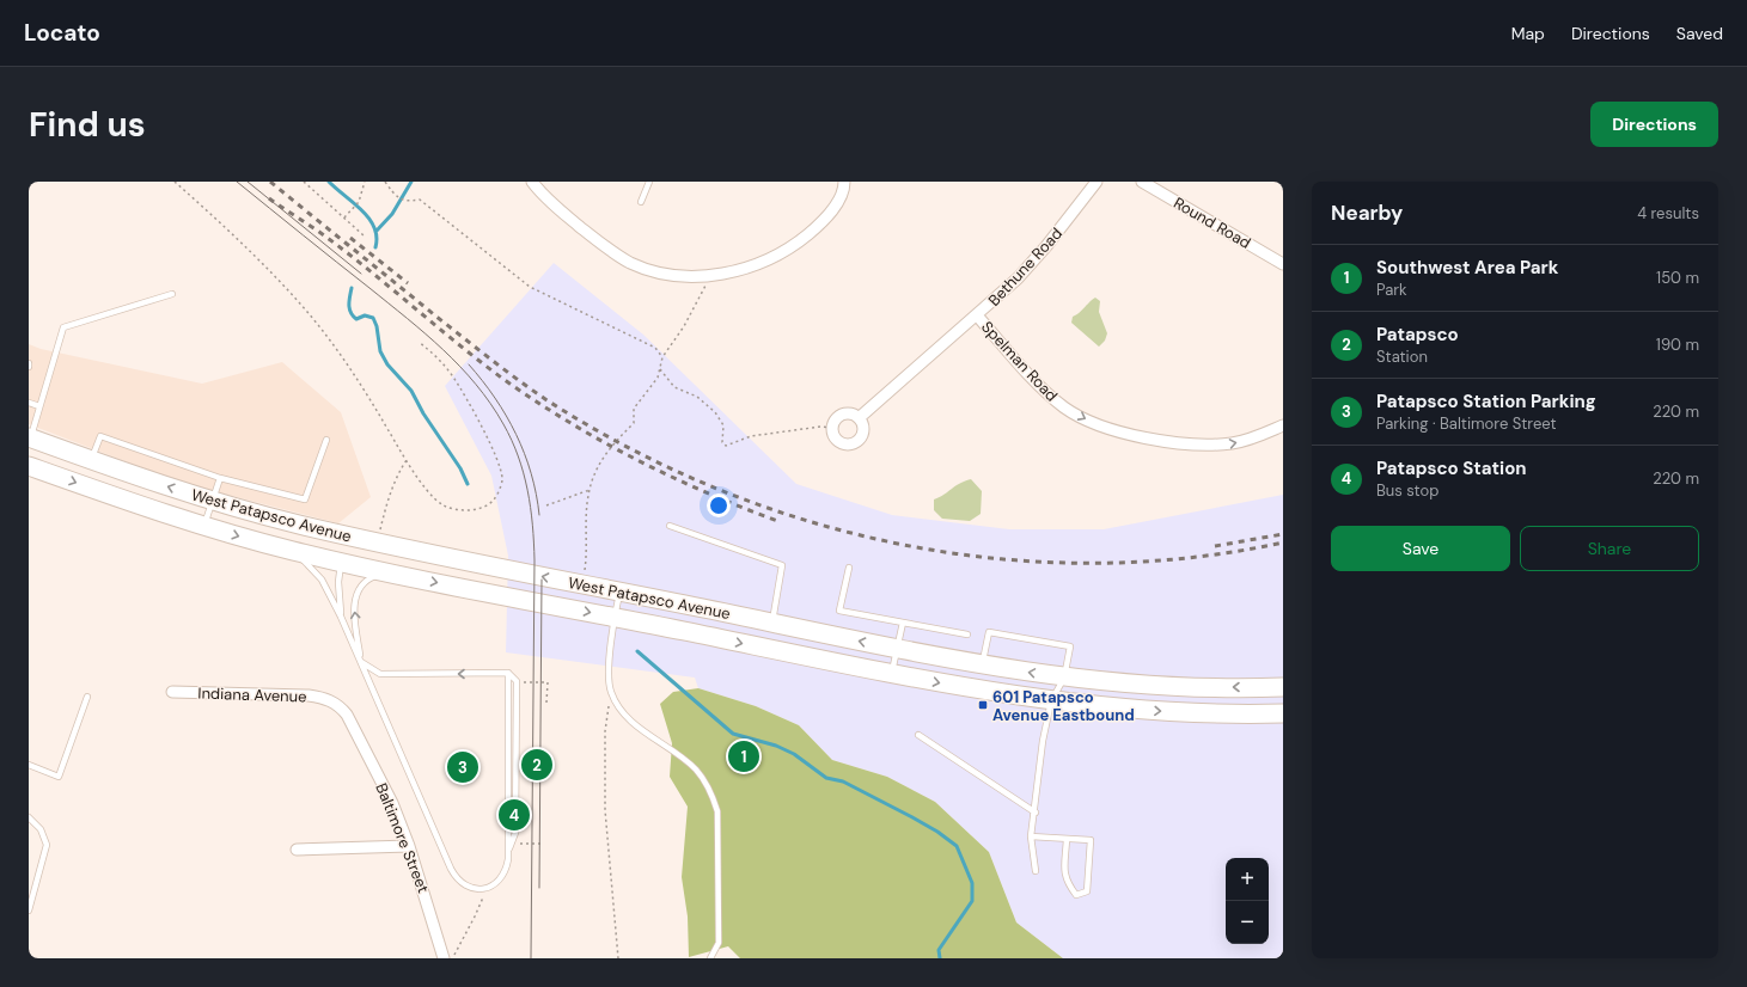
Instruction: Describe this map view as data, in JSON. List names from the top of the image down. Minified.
{"streets":{"main road":["West Patapsco Avenue"],"street":["Round Road","Bethune Road","Spelman Road","Indiana Avenue","Baltimore Street"]},"crossings":[["Bethune Road","Spelman Road"],["Indiana Avenue","Baltimore Street"]],"one_way":["Spelman Road"],"places":{"transit":["601 Patapsco Avenue Eastbound"]},"page":{"header":"Locato","nav":["Map","Directions","Saved"],"buttons":["Directions",["Save","Share"]],"title":"Find us","heading":["Nearby","4 results"],"list":[{"mark":"1","name":"Southwest Area Park","note":"Park","value":"150 m"},{"mark":"2","name":"Patapsco","note":"Station","value":"190 m"},{"mark":"3","name":"Patapsco Station Parking","note":"Parking · Baltimore Street","value":"220 m"},{"mark":"4","name":"Patapsco Station","note":"Bus stop","value":"220 m"}],"pins":["1","2","3","4"],"map_buttons":["+","−"]}}
